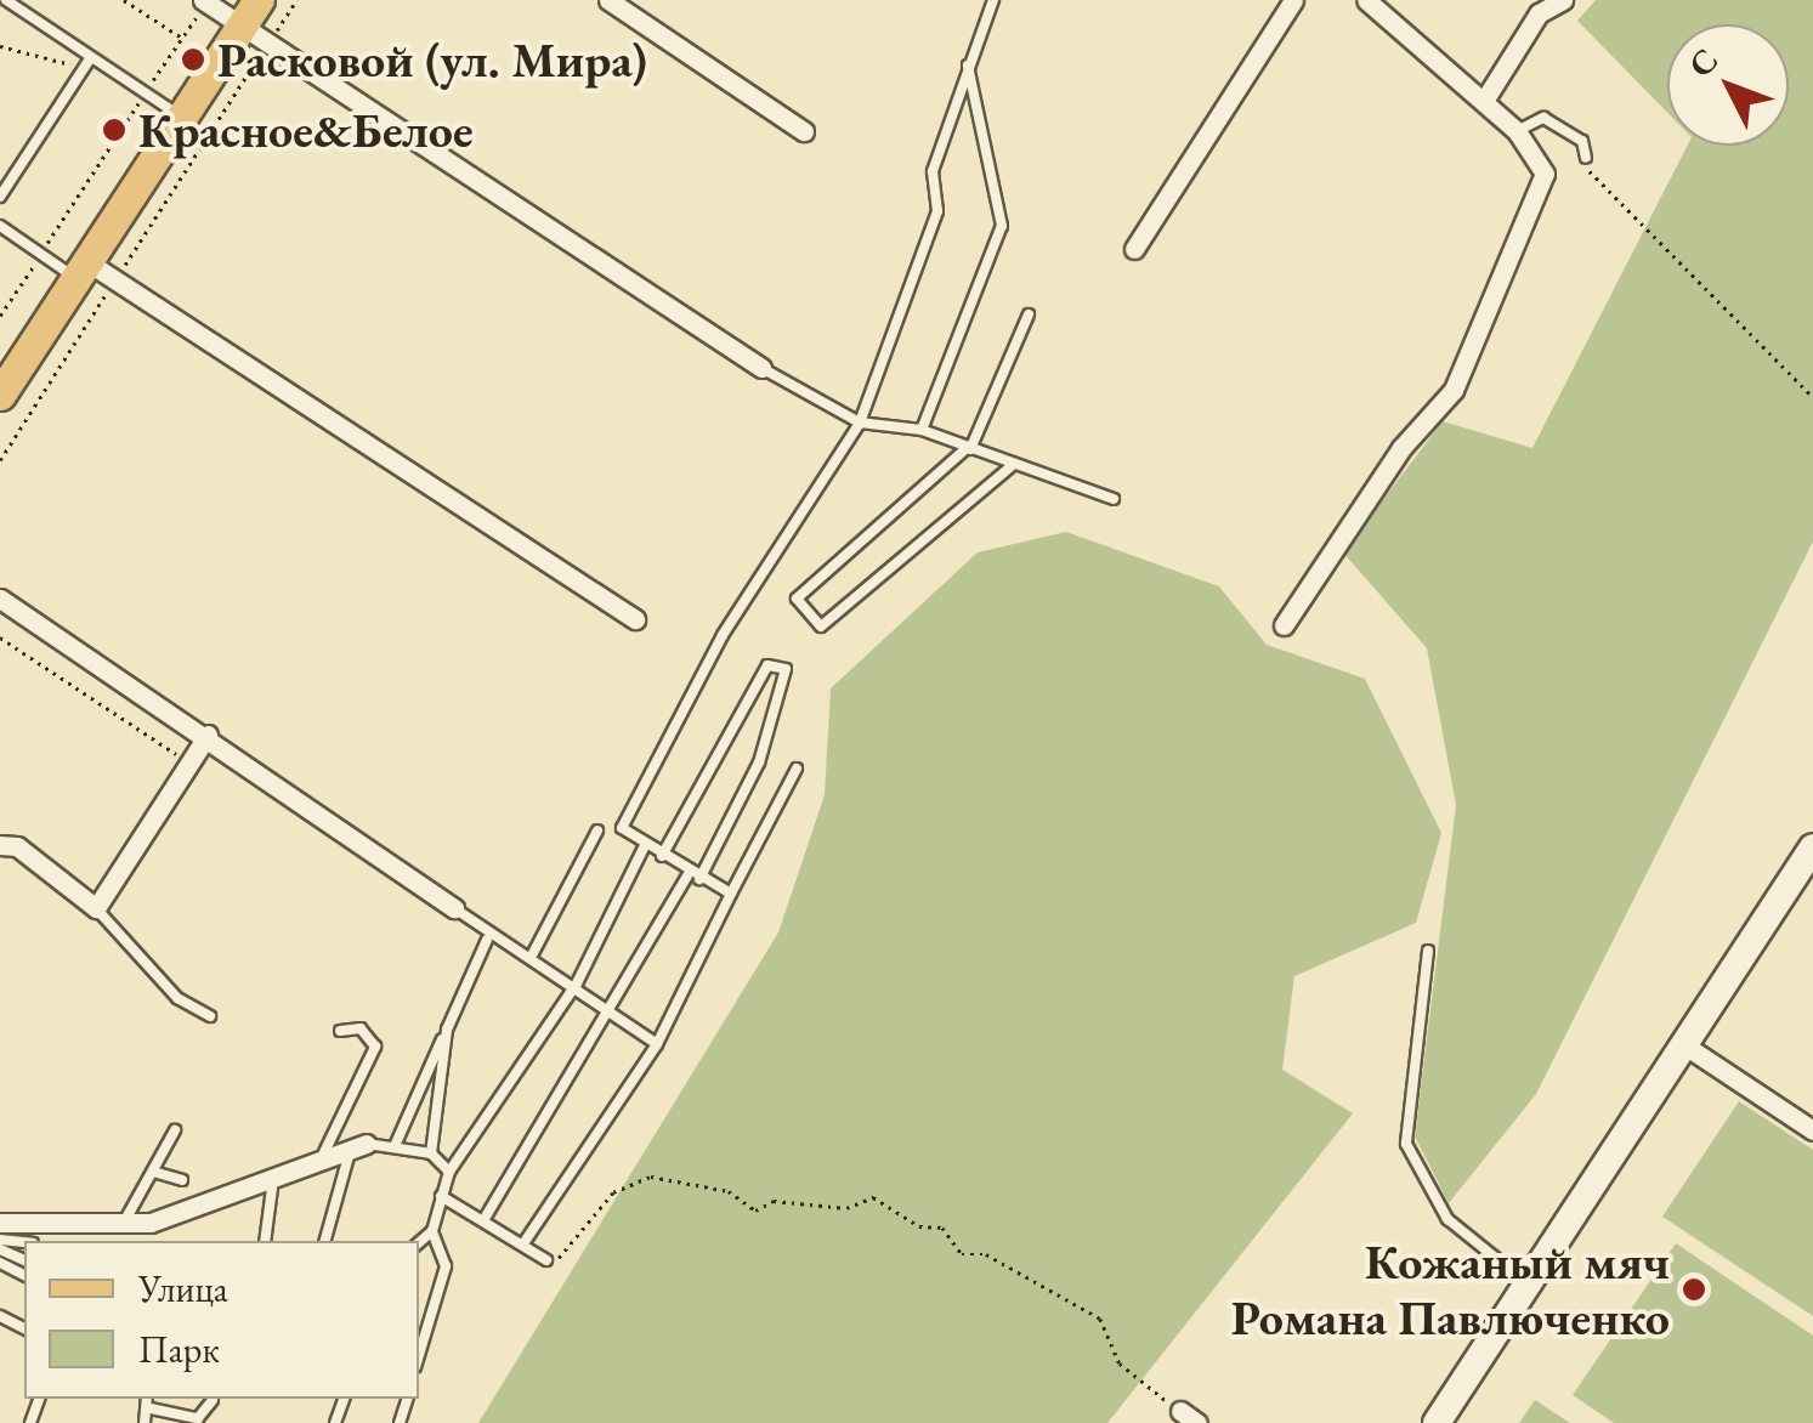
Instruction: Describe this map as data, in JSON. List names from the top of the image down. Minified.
{"places":["Расковой (ул. Мира)","Красное&Белое","Кожаный мяч Романа Павлюченко"],"legend":["Улица","Парк"],"north":"top left"}
